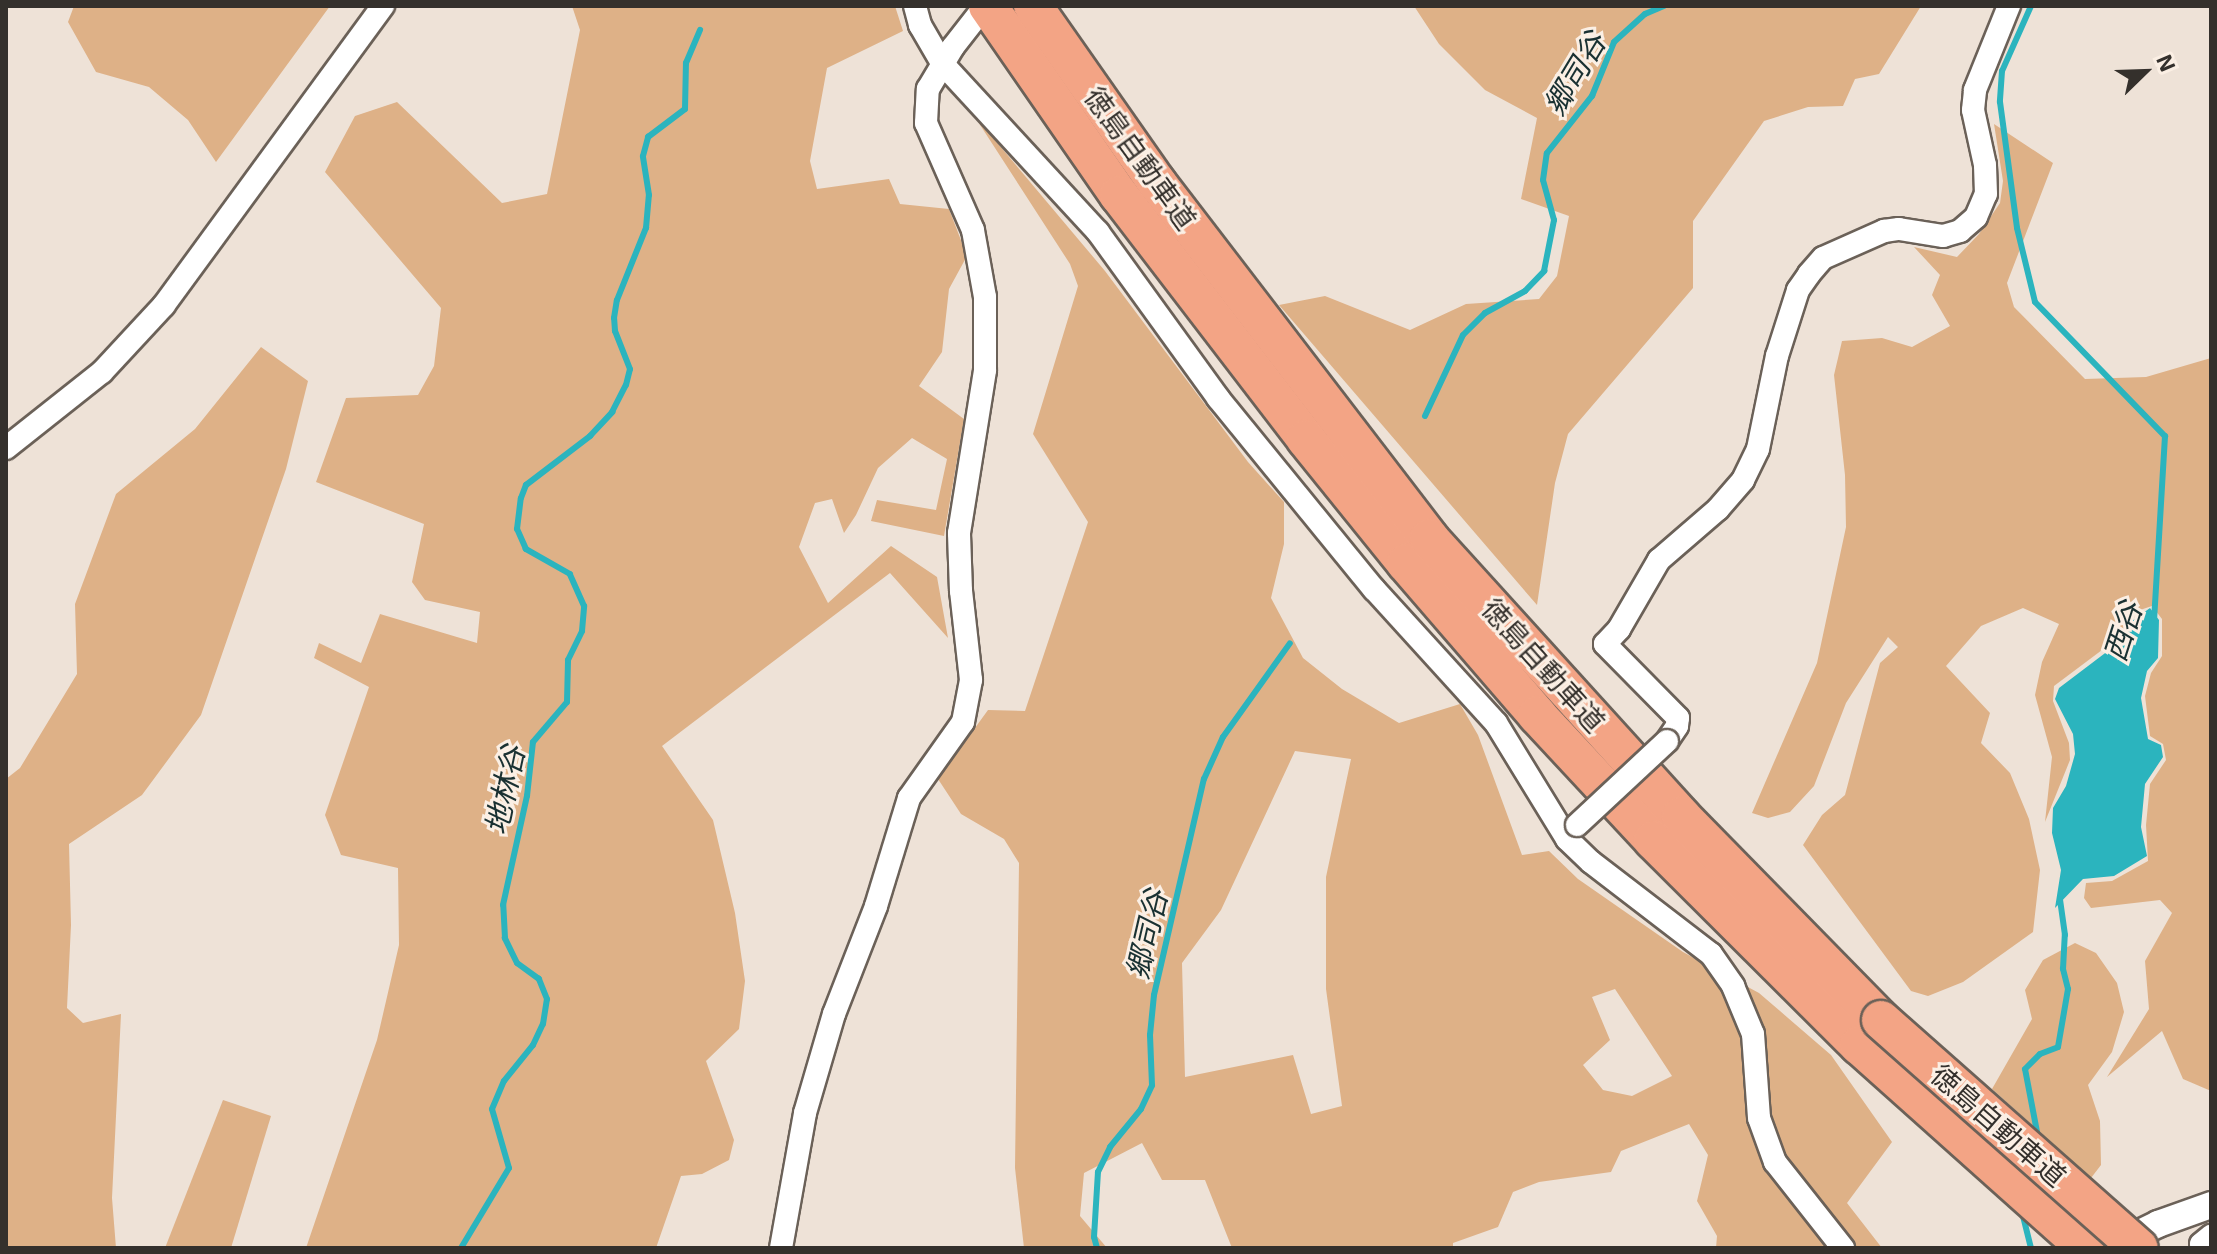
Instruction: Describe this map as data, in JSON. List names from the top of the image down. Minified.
{"streets":{"highway":["徳島自動車道"]},"water":["郷司谷","西谷","地林谷"],"north":"top right"}
